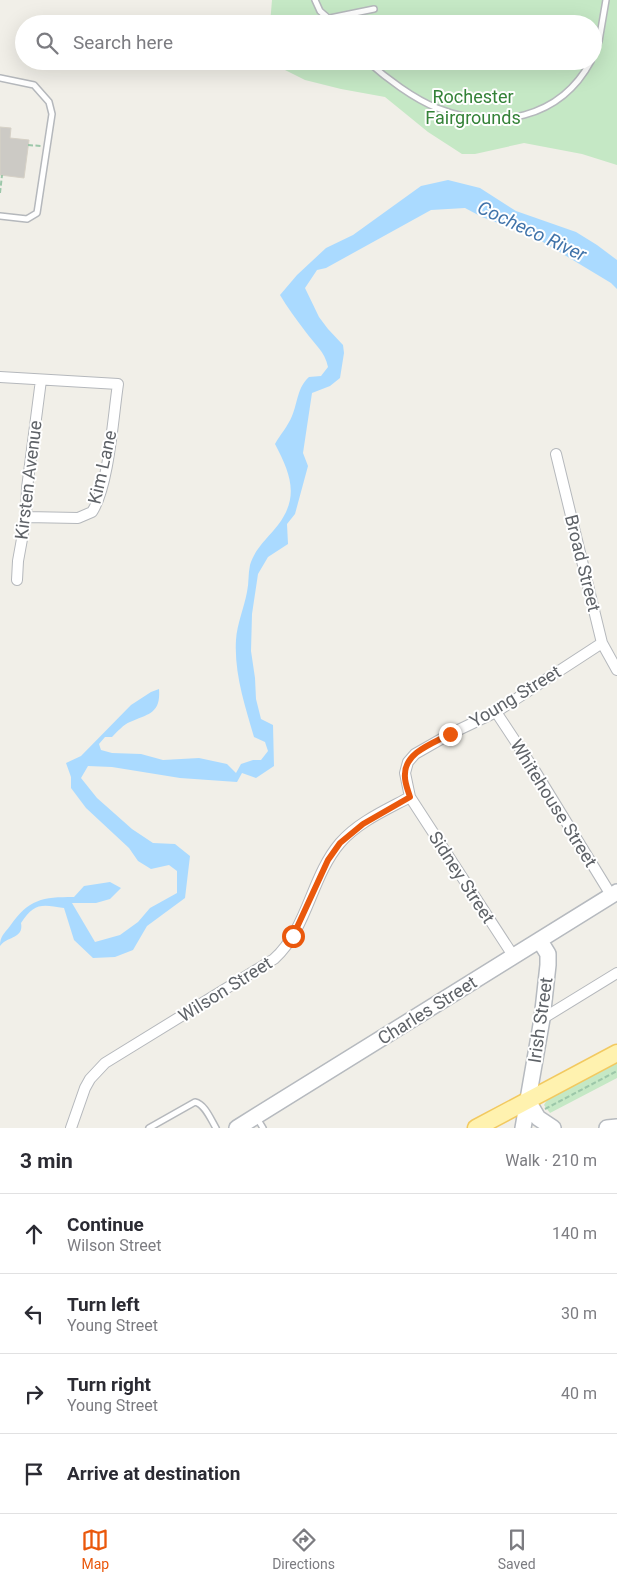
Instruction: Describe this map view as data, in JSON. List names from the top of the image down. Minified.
{"streets":{"street":["Kim Lane","Kirsten Avenue","Broad Street","Young Street","Whitehouse Street","Sidney Street","Wilson Street","Charles Street","Irish Street"]},"crossings":[["Kim Lane","Kirsten Avenue"],["Broad Street","Young Street"],["Young Street","Whitehouse Street"],["Young Street","Sidney Street"],["Young Street","Wilson Street"],["Whitehouse Street","Charles Street"],["Sidney Street","Wilson Street"],["Sidney Street","Charles Street"],["Charles Street","Irish Street"]],"water":["Cocheco River"],"parks":["Rochester Fairgrounds"],"page":{"search":"Search here","heading":["3 min","Walk · 210 m"],"list":[["Continue","Wilson Street","140 m"],["Turn left","Young Street","30 m"],["Turn right","Young Street","40 m"],"Arrive at destination"],"nav":["Map","Directions","Saved"]}}
